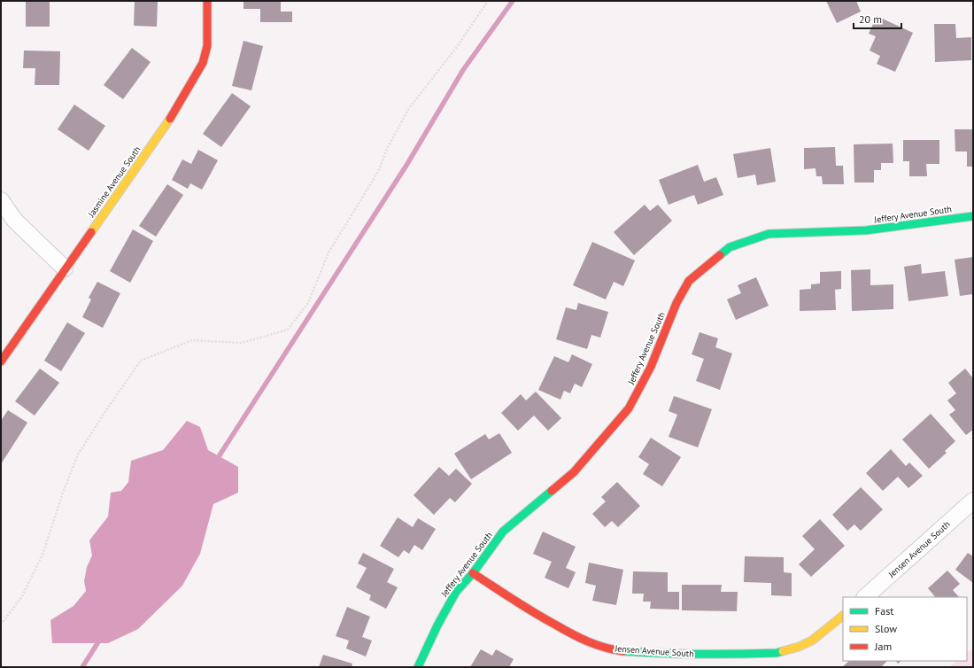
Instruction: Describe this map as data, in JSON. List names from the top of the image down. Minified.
{"streets":{"street":["Jasmine Avenue South","Jeffery Avenue South","Jensen Avenue South"]},"crossings":[["Jeffery Avenue South","Jensen Avenue South"]],"legend":["Fast","Slow","Jam"],"scale_bar":"20 m"}
